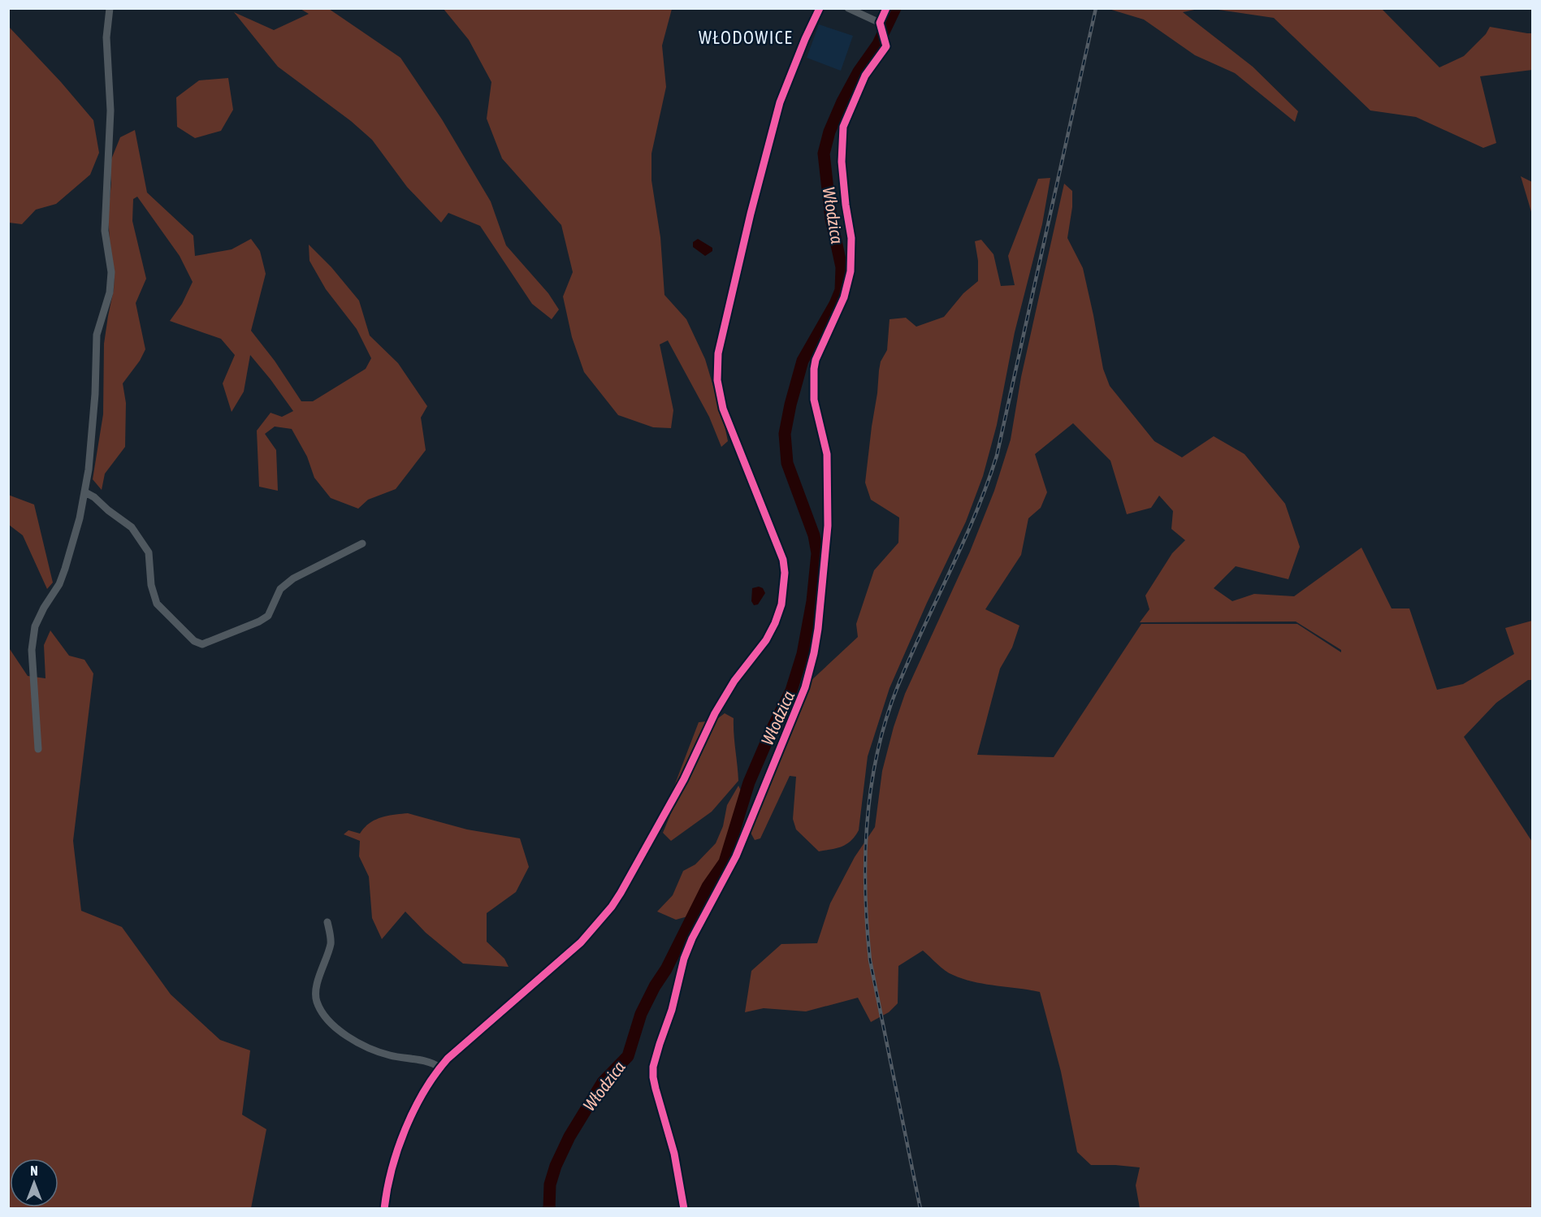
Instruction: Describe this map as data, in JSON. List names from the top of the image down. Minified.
{"districts":["WŁODOWICE"],"water":["Włodzica"],"north":"top"}
